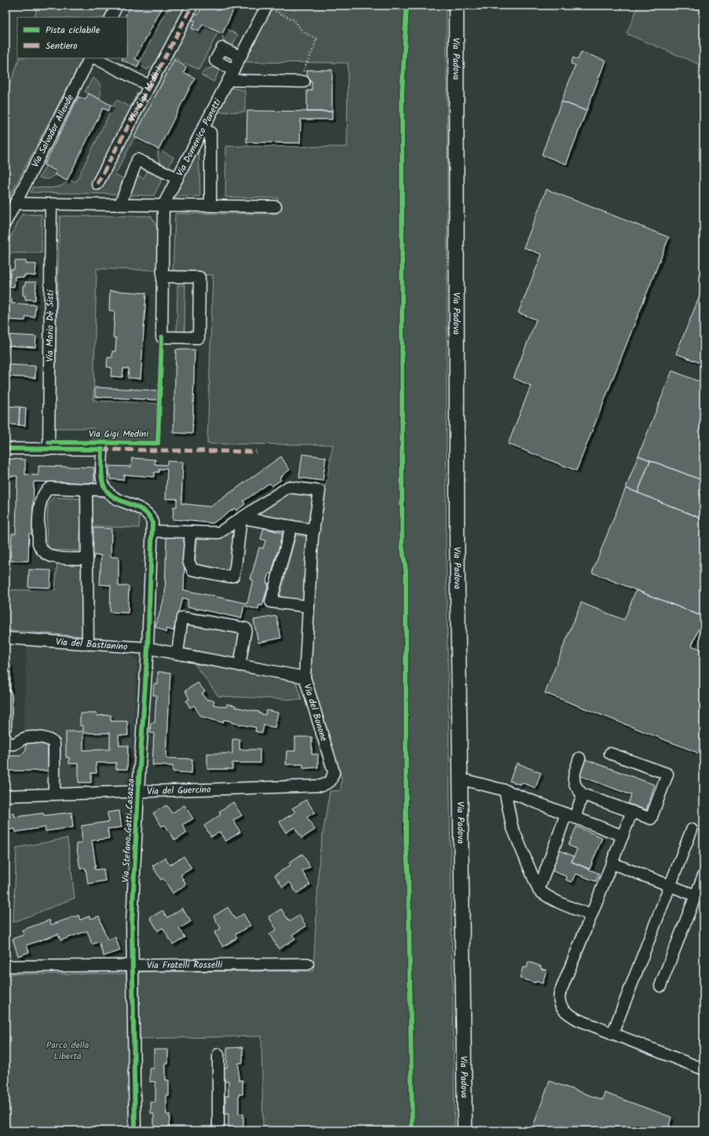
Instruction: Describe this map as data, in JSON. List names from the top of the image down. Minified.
{"streets":{"main road":["Via Padova"],"street":["Via Gigi Medini","Via Salvador Allende","Via Domenico Panetti","Via Mario Dè Sisti","Via del Bastianino","Via del Bonone","Via del Guercino","Via Stefano Gatti Casazza","Via Fratelli Rosselli"]},"crossings":[["Via del Bastianino","Via del Bonone"],["Via del Bastianino","Via Stefano Gatti Casazza"],["Via del Bonone","Via del Guercino"],["Via del Guercino","Via Stefano Gatti Casazza"],["Via Stefano Gatti Casazza","Via Fratelli Rosselli"]],"parks":["Parco della Libertà"],"legend":["Pista ciclabile","Sentiero"]}
